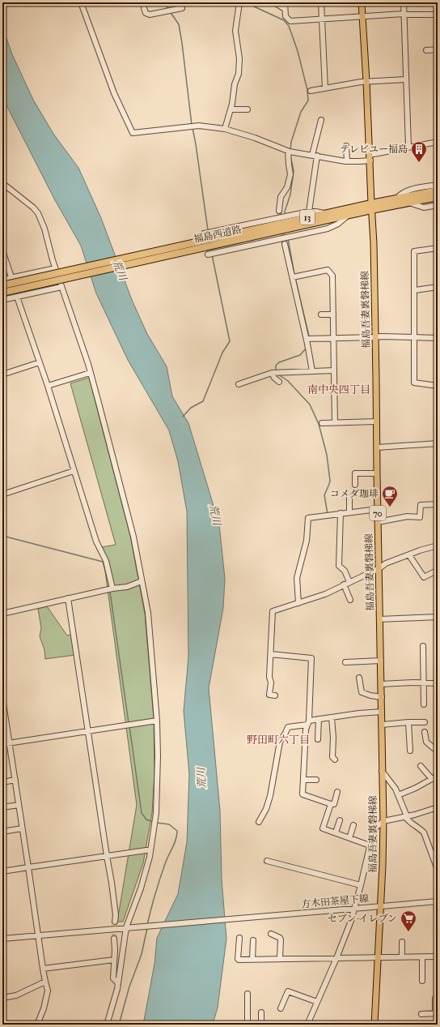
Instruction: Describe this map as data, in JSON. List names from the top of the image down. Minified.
{"streets":{"highway":["13","福島西道路"],"main road":["福島吾妻裏磐梯線","70"],"street":["方木田茶屋下線"]},"crossings":[["福島西道路","福島吾妻裏磐梯線"],["福島吾妻裏磐梯線","方木田茶屋下線"]],"districts":["南中央四丁目","野田町六丁目"],"water":["荒川"],"places":{"building":["テレビユー福島"],"cafe":["コメダ珈琲"],"supermarket":["セブン-イレブン"]}}
